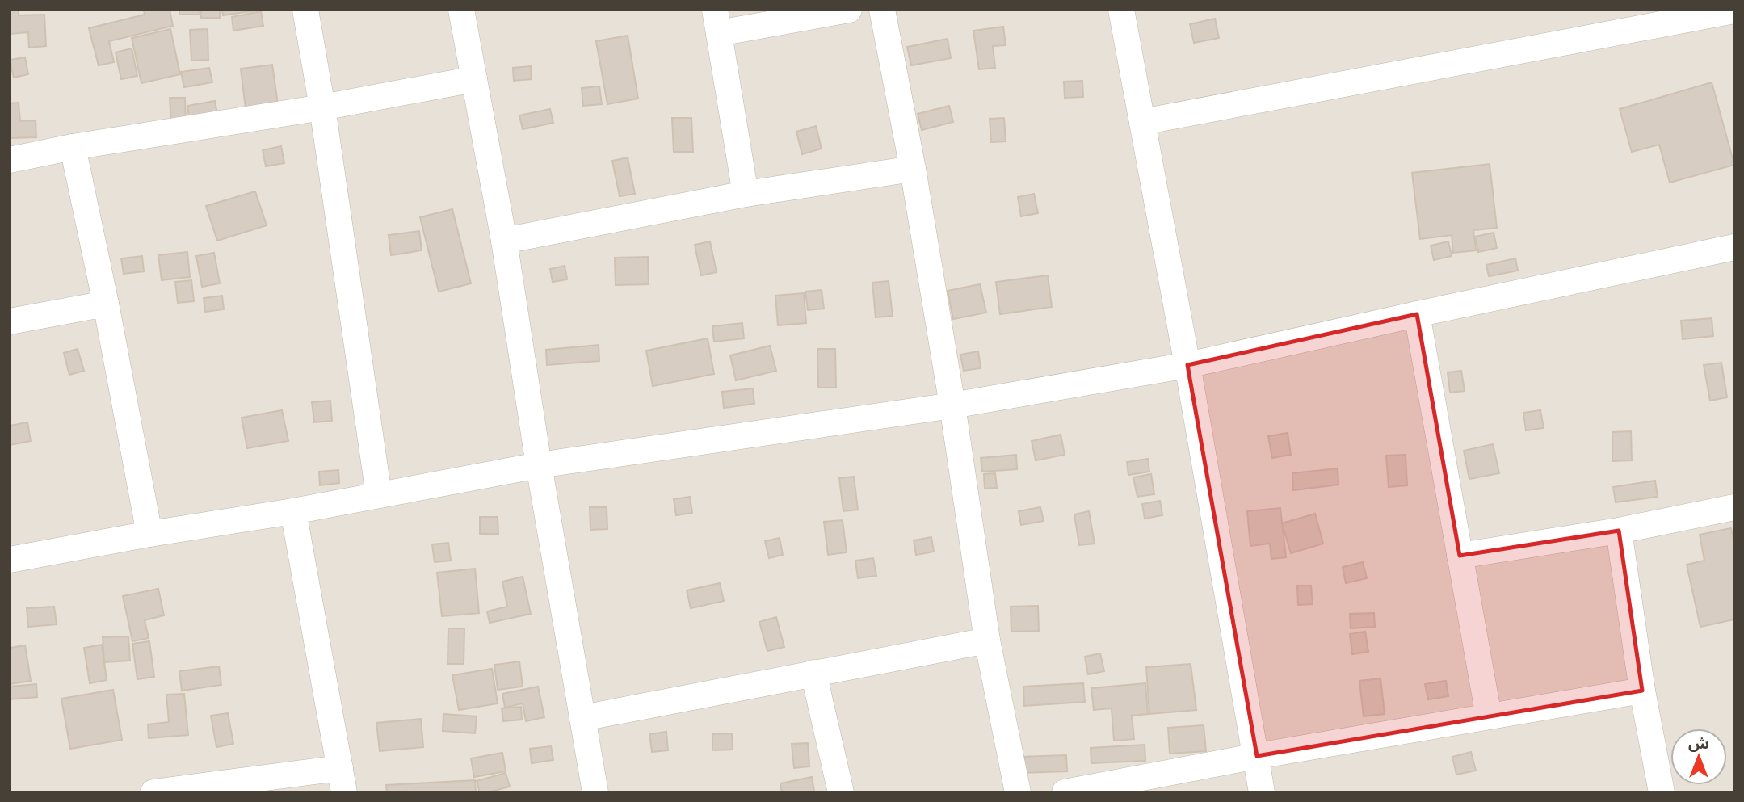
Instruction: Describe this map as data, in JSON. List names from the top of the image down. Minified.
{"north":"top"}
